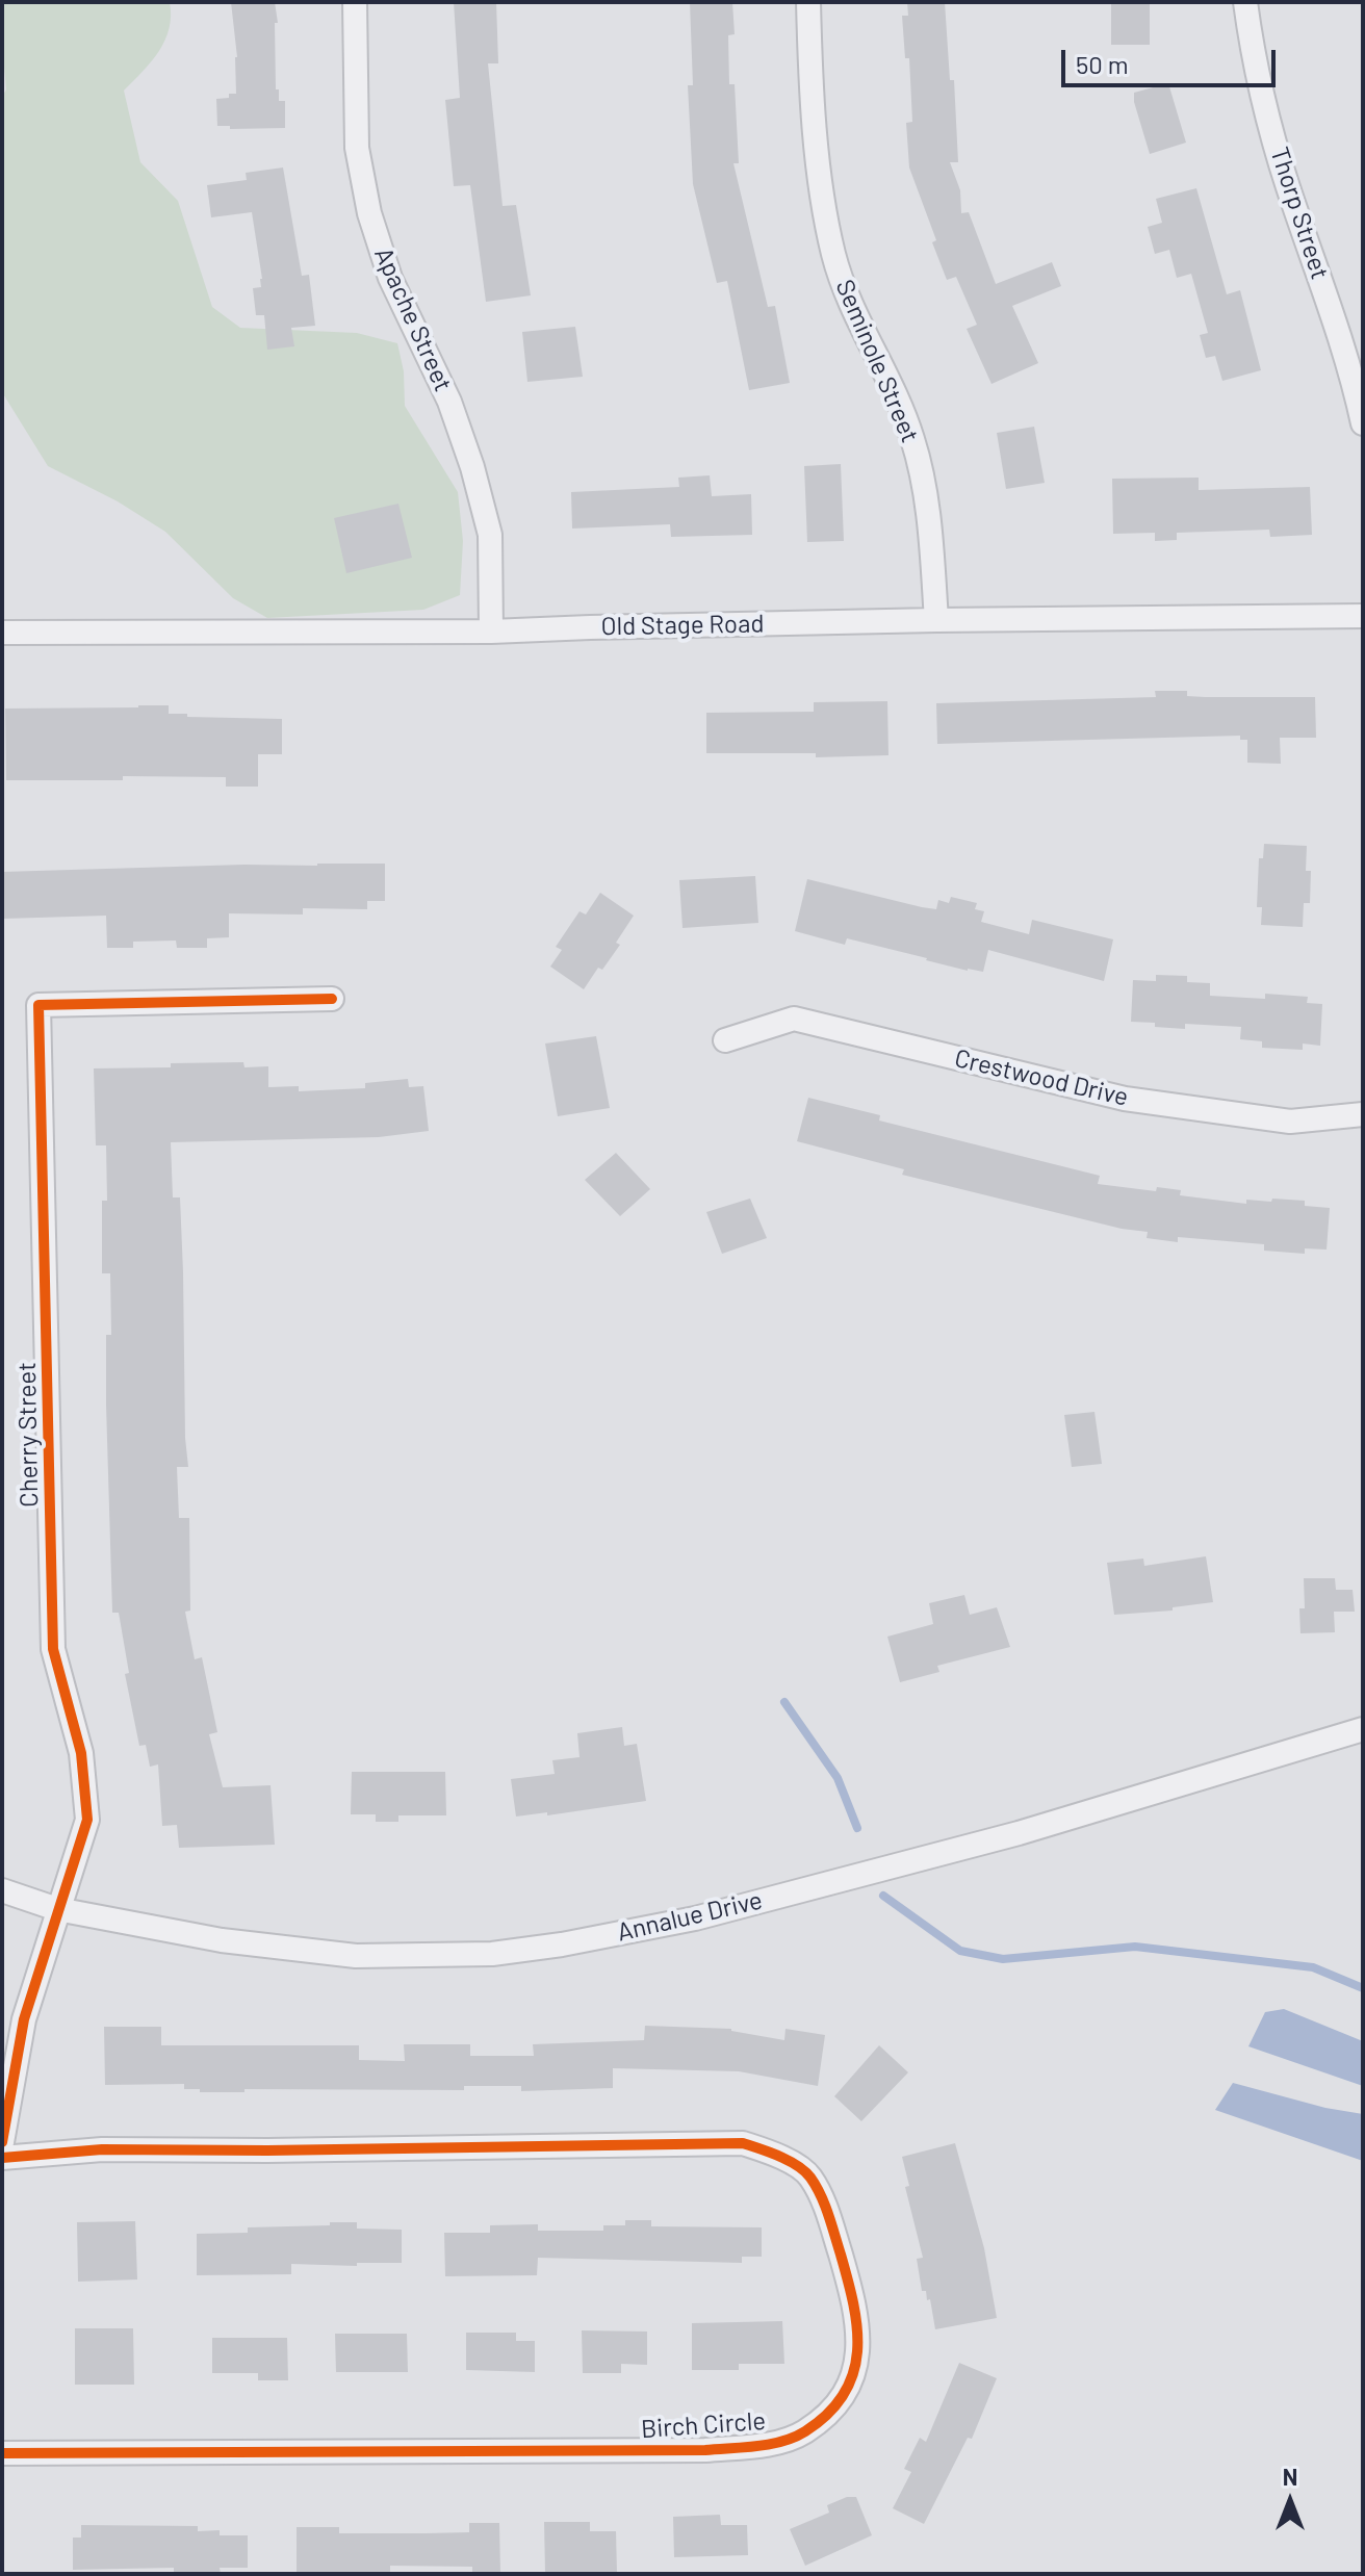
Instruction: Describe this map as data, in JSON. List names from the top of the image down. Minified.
{"streets":{"street":["Thorp Street","Apache Street","Seminole Street","Old Stage Road","Crestwood Drive","Cherry Street","Annalue Drive","Birch Circle"]},"crossings":[["Apache Street","Old Stage Road"],["Seminole Street","Old Stage Road"],["Cherry Street","Annalue Drive"]],"scale_bar":"50 m","north":"top"}
